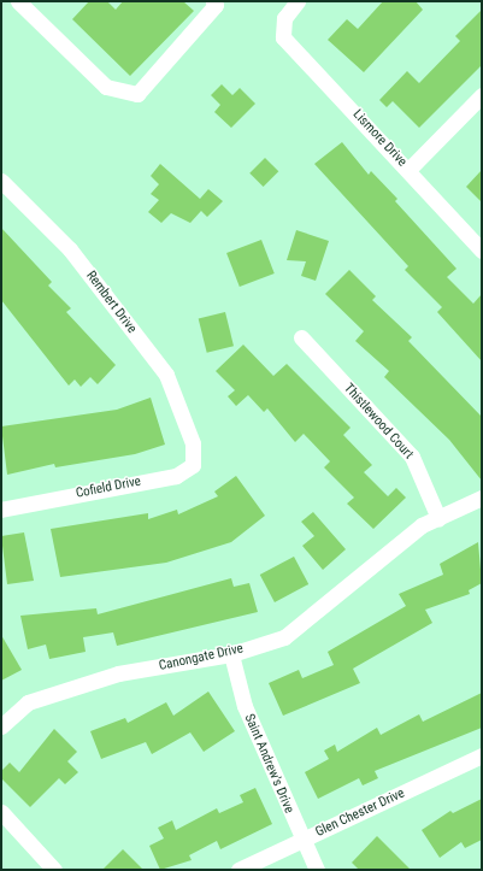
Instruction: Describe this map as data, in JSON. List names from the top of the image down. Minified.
{"streets":{"street":["Lismore Drive","Rembert Drive","Thistlewood Court","Cofield Drive","Canongate Drive","Saint Andrew's Drive","Glen Chester Drive"]},"crossings":[["Rembert Drive","Cofield Drive"],["Thistlewood Court","Canongate Drive"],["Canongate Drive","Saint Andrew's Drive"],["Saint Andrew's Drive","Glen Chester Drive"]]}
